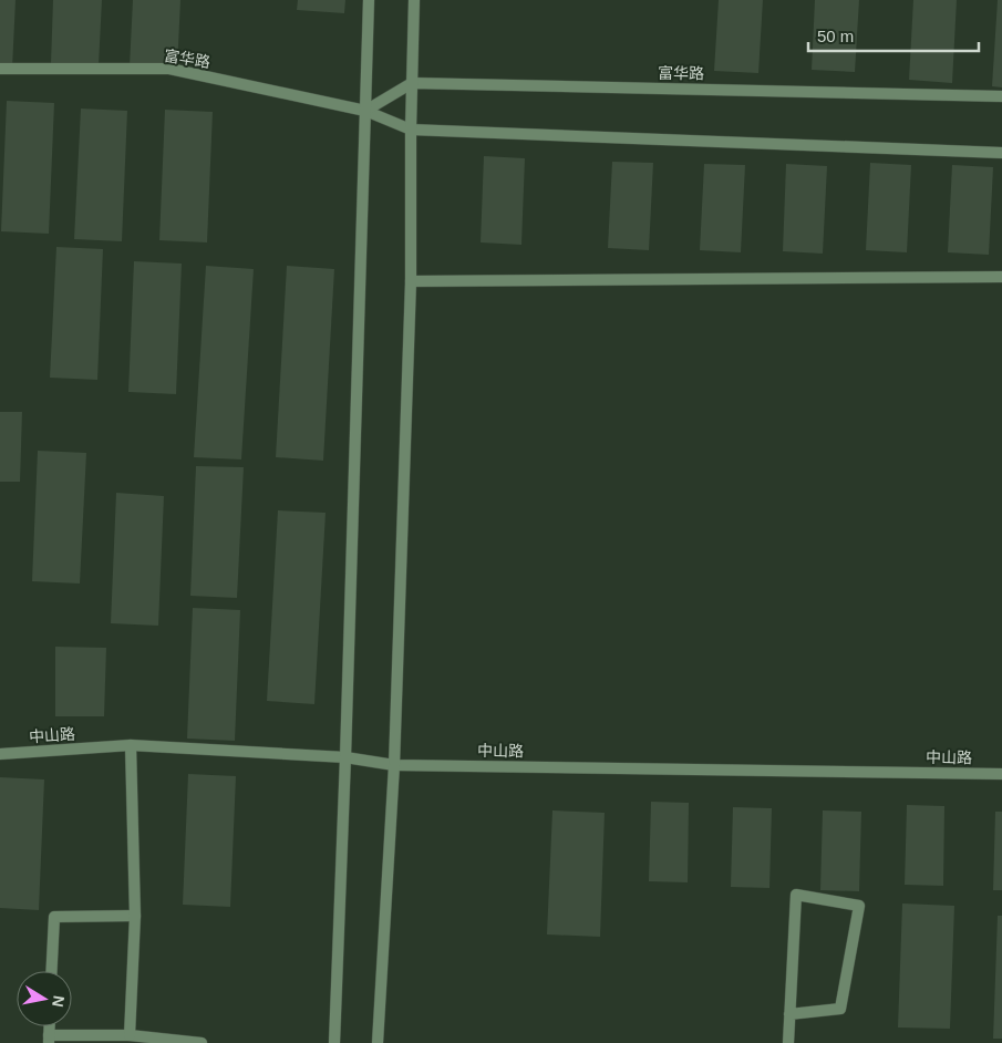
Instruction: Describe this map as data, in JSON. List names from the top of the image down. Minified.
{"streets":{"street":["富华路","中山路"]},"scale_bar":"50 m","north":"right"}
